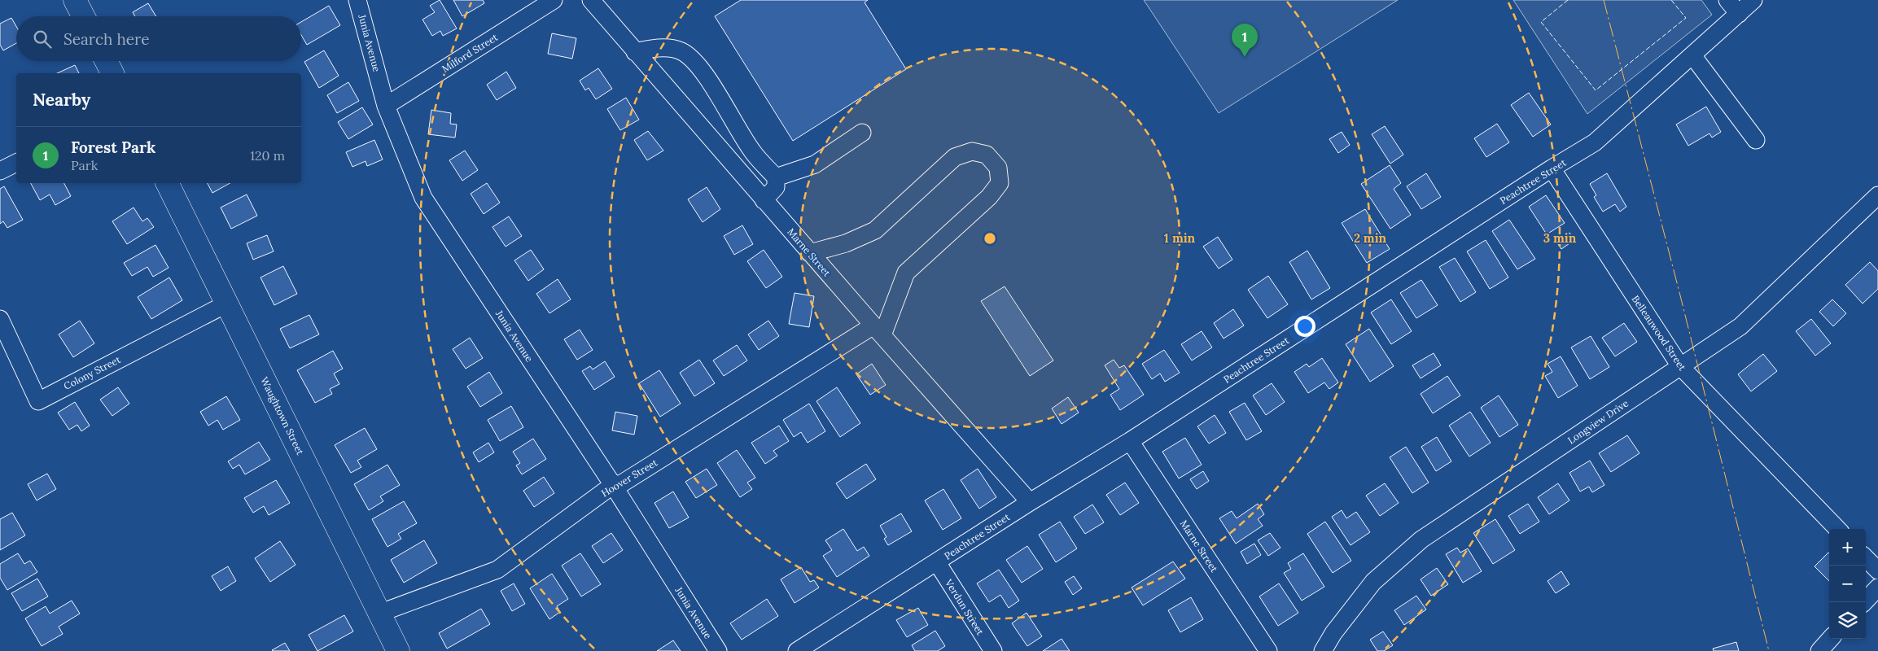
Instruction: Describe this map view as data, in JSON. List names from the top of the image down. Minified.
{"streets":{"main road":["Waughtown Street"],"street":["Junia Avenue","Milford Street","Peachtree Street","Marne Street","Belleauwood Street","Colony Street","Longview Drive","Hoover Street","Verdun Street"]},"crossings":[["Junia Avenue","Milford Street"],["Junia Avenue","Hoover Street"],["Peachtree Street","Marne Street"],["Peachtree Street","Belleauwood Street"],["Peachtree Street","Verdun Street"],["Marne Street","Hoover Street"],["Belleauwood Street","Longview Drive"],["Colony Street","Waughtown Street"],["Waughtown Street","Hoover Street"]],"page":{"search":"Search here","pins":"1","heading":"Nearby","list":[{"mark":"1","name":"Forest Park","note":"Park","value":"120 m"}],"map_buttons":["+","−"]},"rings":["1 min","2 min","3 min"]}
